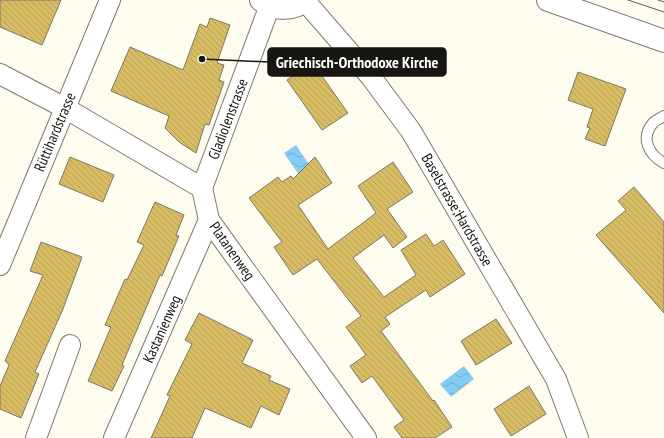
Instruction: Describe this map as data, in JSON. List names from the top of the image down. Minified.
{"streets":{"street":["Gladiolenstrasse","Rüttihardstrasse","Baselstrasse;Hardstrasse","Platanenweg","Kastanienweg"]},"crossings":[["Gladiolenstrasse","Platanenweg"],["Platanenweg","Kastanienweg"]],"places":["Griechisch-Orthodoxe Kirche"]}
